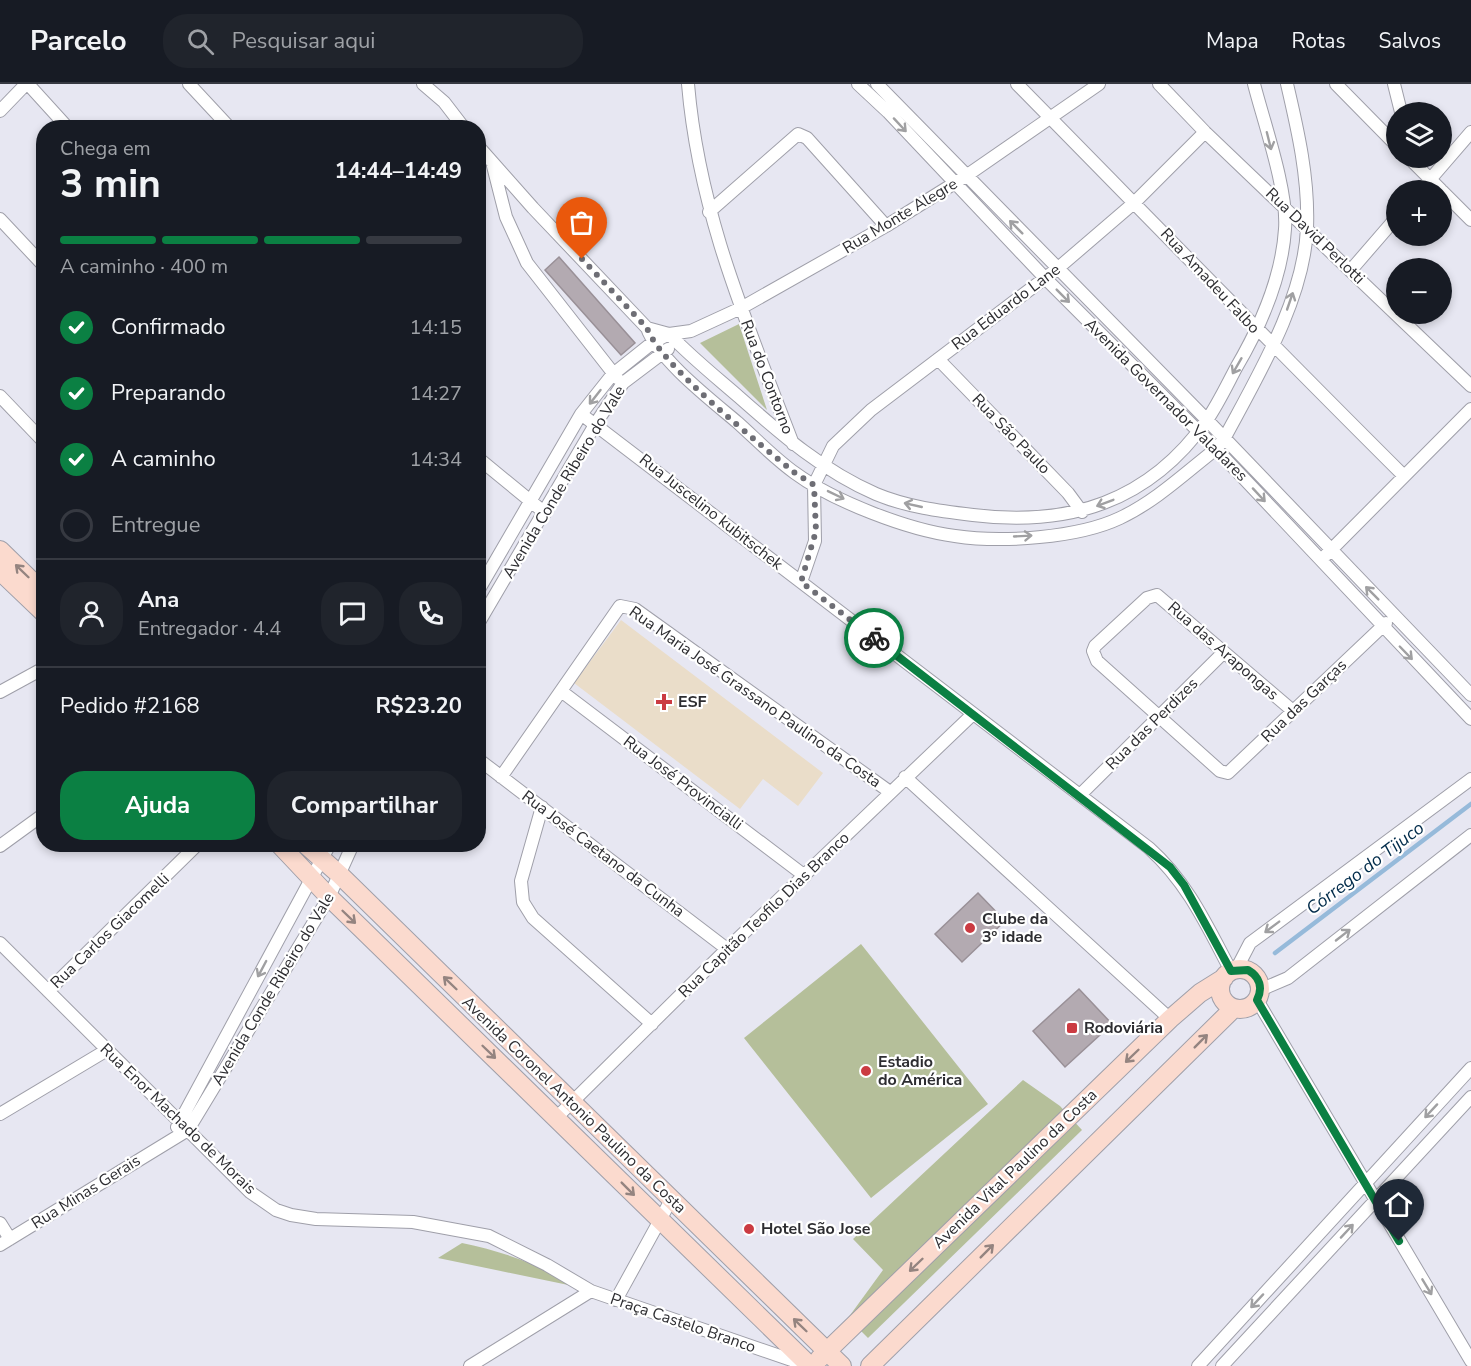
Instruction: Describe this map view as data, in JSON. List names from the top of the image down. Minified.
{"streets":{"street":["Rua Monte Alegre","Rua David Perlotti","Rua Amadeu Falbo","Rua Eduardo Lane","Rua do Contorno","Avenida Governador Valadares","Rua São Paulo","Avenida Conde Ribeiro do Vale","Rua Juscelino kubitschek","Rua das Arapongas","Rua Maria José Grassano Paulino da Costa","Rua das Garças","Rua das Perdizes","Rua José Provincialli","Rua José Caetano da Cunha","Rua Capitão Teofilo Dias Branco","Rua Carlos Giacomelli","Avenida Coronel Antonio Paulino da Costa","Rua Enor Machado de Morais","Avenida Vital Paulino da Costa","Rua Minas Gerais","Praça Castelo Branco"]},"crossings":[["Rua Monte Alegre","Rua Amadeu Falbo"],["Rua Monte Alegre","Rua do Contorno"],["Rua Monte Alegre","Avenida Governador Valadares"],["Rua Monte Alegre","Avenida Conde Ribeiro do Vale"],["Rua David Perlotti","Rua Eduardo Lane"],["Rua Amadeu Falbo","Rua Eduardo Lane"],["Rua Eduardo Lane","Avenida Governador Valadares"],["Rua Eduardo Lane","Rua São Paulo"],["Avenida Governador Valadares","Rua das Garças"],["Avenida Conde Ribeiro do Vale","Rua Juscelino kubitschek"],["Avenida Conde Ribeiro do Vale","Avenida Coronel Antonio Paulino da Costa"],["Avenida Conde Ribeiro do Vale","Rua Enor Machado de Morais"],["Avenida Conde Ribeiro do Vale","Rua Minas Gerais"],["Rua Juscelino kubitschek","Rua das Perdizes"],["Rua Juscelino kubitschek","Rua Capitão Teofilo Dias Branco"],["Rua Juscelino kubitschek","Avenida Vital Paulino da Costa"],["Rua das Arapongas","Rua das Garças"],["Rua das Arapongas","Rua das Perdizes"],["Rua Maria José Grassano Paulino da Costa","Rua José Provincialli"],["Rua Maria José Grassano Paulino da Costa","Rua Capitão Teofilo Dias Branco"],["Rua das Garças","Rua das Perdizes"],["Rua José Provincialli","Rua Capitão Teofilo Dias Branco"],["Rua José Caetano da Cunha","Rua Capitão Teofilo Dias Branco"],["Rua Capitão Teofilo Dias Branco","Avenida Coronel Antonio Paulino da Costa"],["Rua Carlos Giacomelli","Rua Enor Machado de Morais"],["Avenida Coronel Antonio Paulino da Costa","Avenida Vital Paulino da Costa"],["Avenida Coronel Antonio Paulino da Costa","Praça Castelo Branco"],["Rua Enor Machado de Morais","Rua Minas Gerais"],["Rua Enor Machado de Morais","Praça Castelo Branco"],["Avenida Vital Paulino da Costa","Praça Castelo Branco"]],"water":["Córrego do Tijuco"],"places":{"health":["ESF"],"other":["Clube da 3º idade","Estadio do América","Hotel São Jose"],"transit":["Rodoviária"]},"page":{"header":"Parcelo","search":"Pesquisar aqui","nav":["Mapa","Rotas","Salvos"],"map_buttons":["+","−"],"heading":["3 min","Chega em","14:44–14:49"],"panel":["Ana","Entregador · 4.4","Pedido #2168","R$23.20"],"bar":"A caminho · 400 m","list":[["Confirmado","14:15"],["Preparando","14:27"],["A caminho","14:34"],"Entregue"],"buttons":["Ajuda","Compartilhar"]}}
